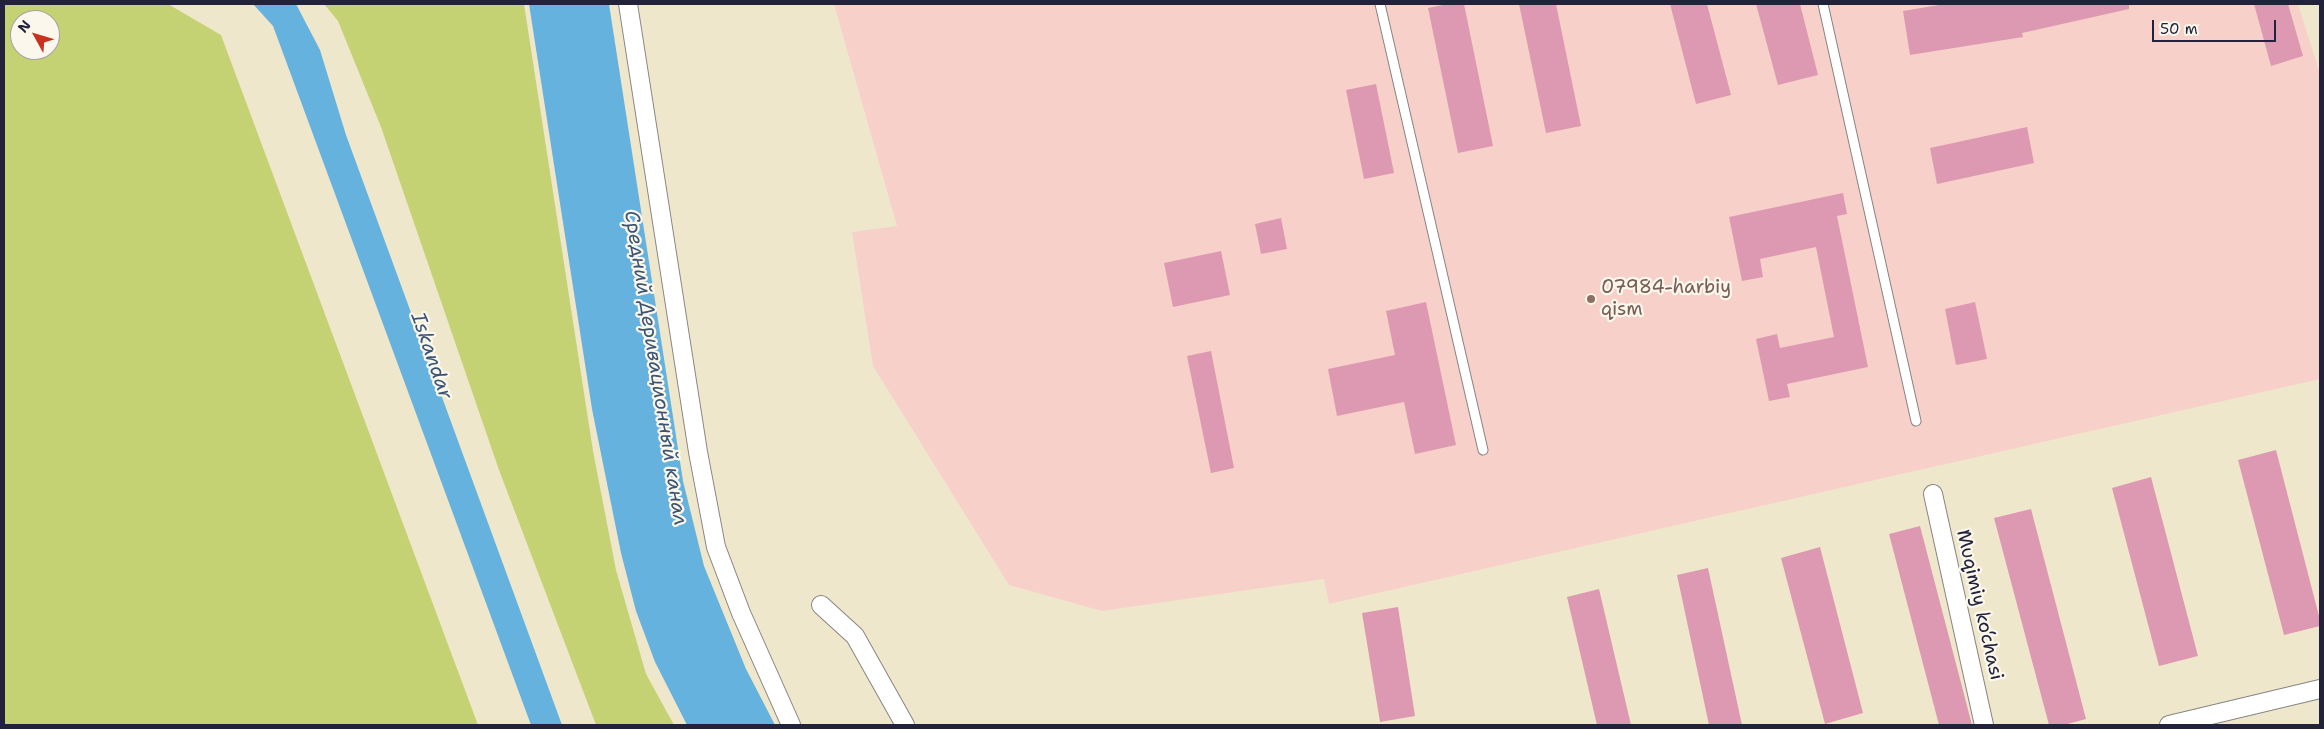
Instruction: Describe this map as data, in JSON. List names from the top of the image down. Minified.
{"streets":{"street":["Muqimiy ko‘chasi"]},"water":["Iskandar","Средний Деривационный канал"],"places":["07984-harbiy qism"],"scale_bar":"50 m","north":"top left"}
